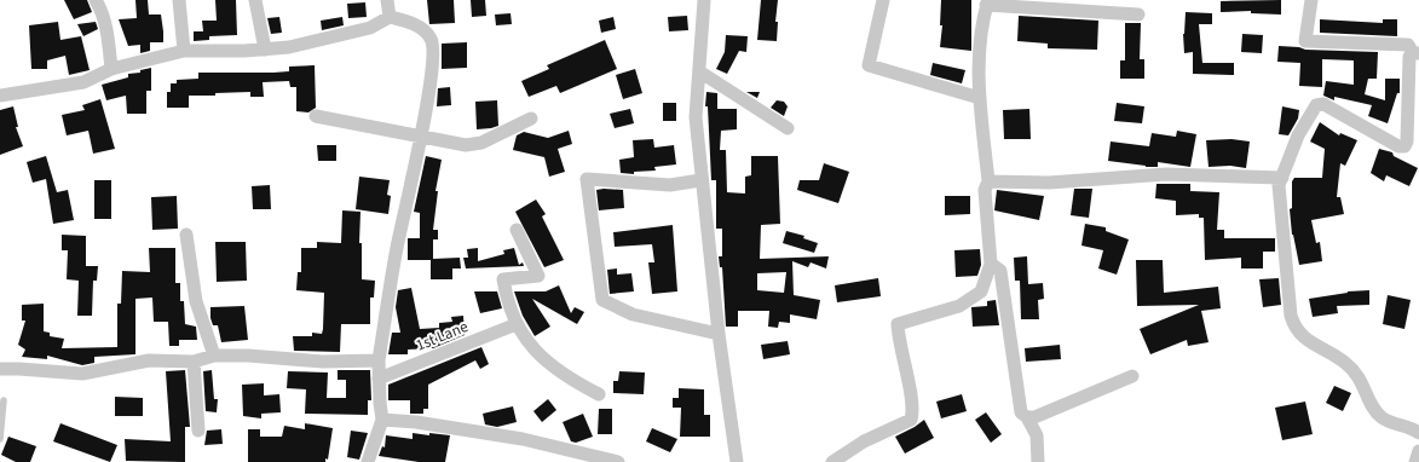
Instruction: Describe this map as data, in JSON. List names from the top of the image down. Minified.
{"streets":{"street":["1st Lane"]}}
